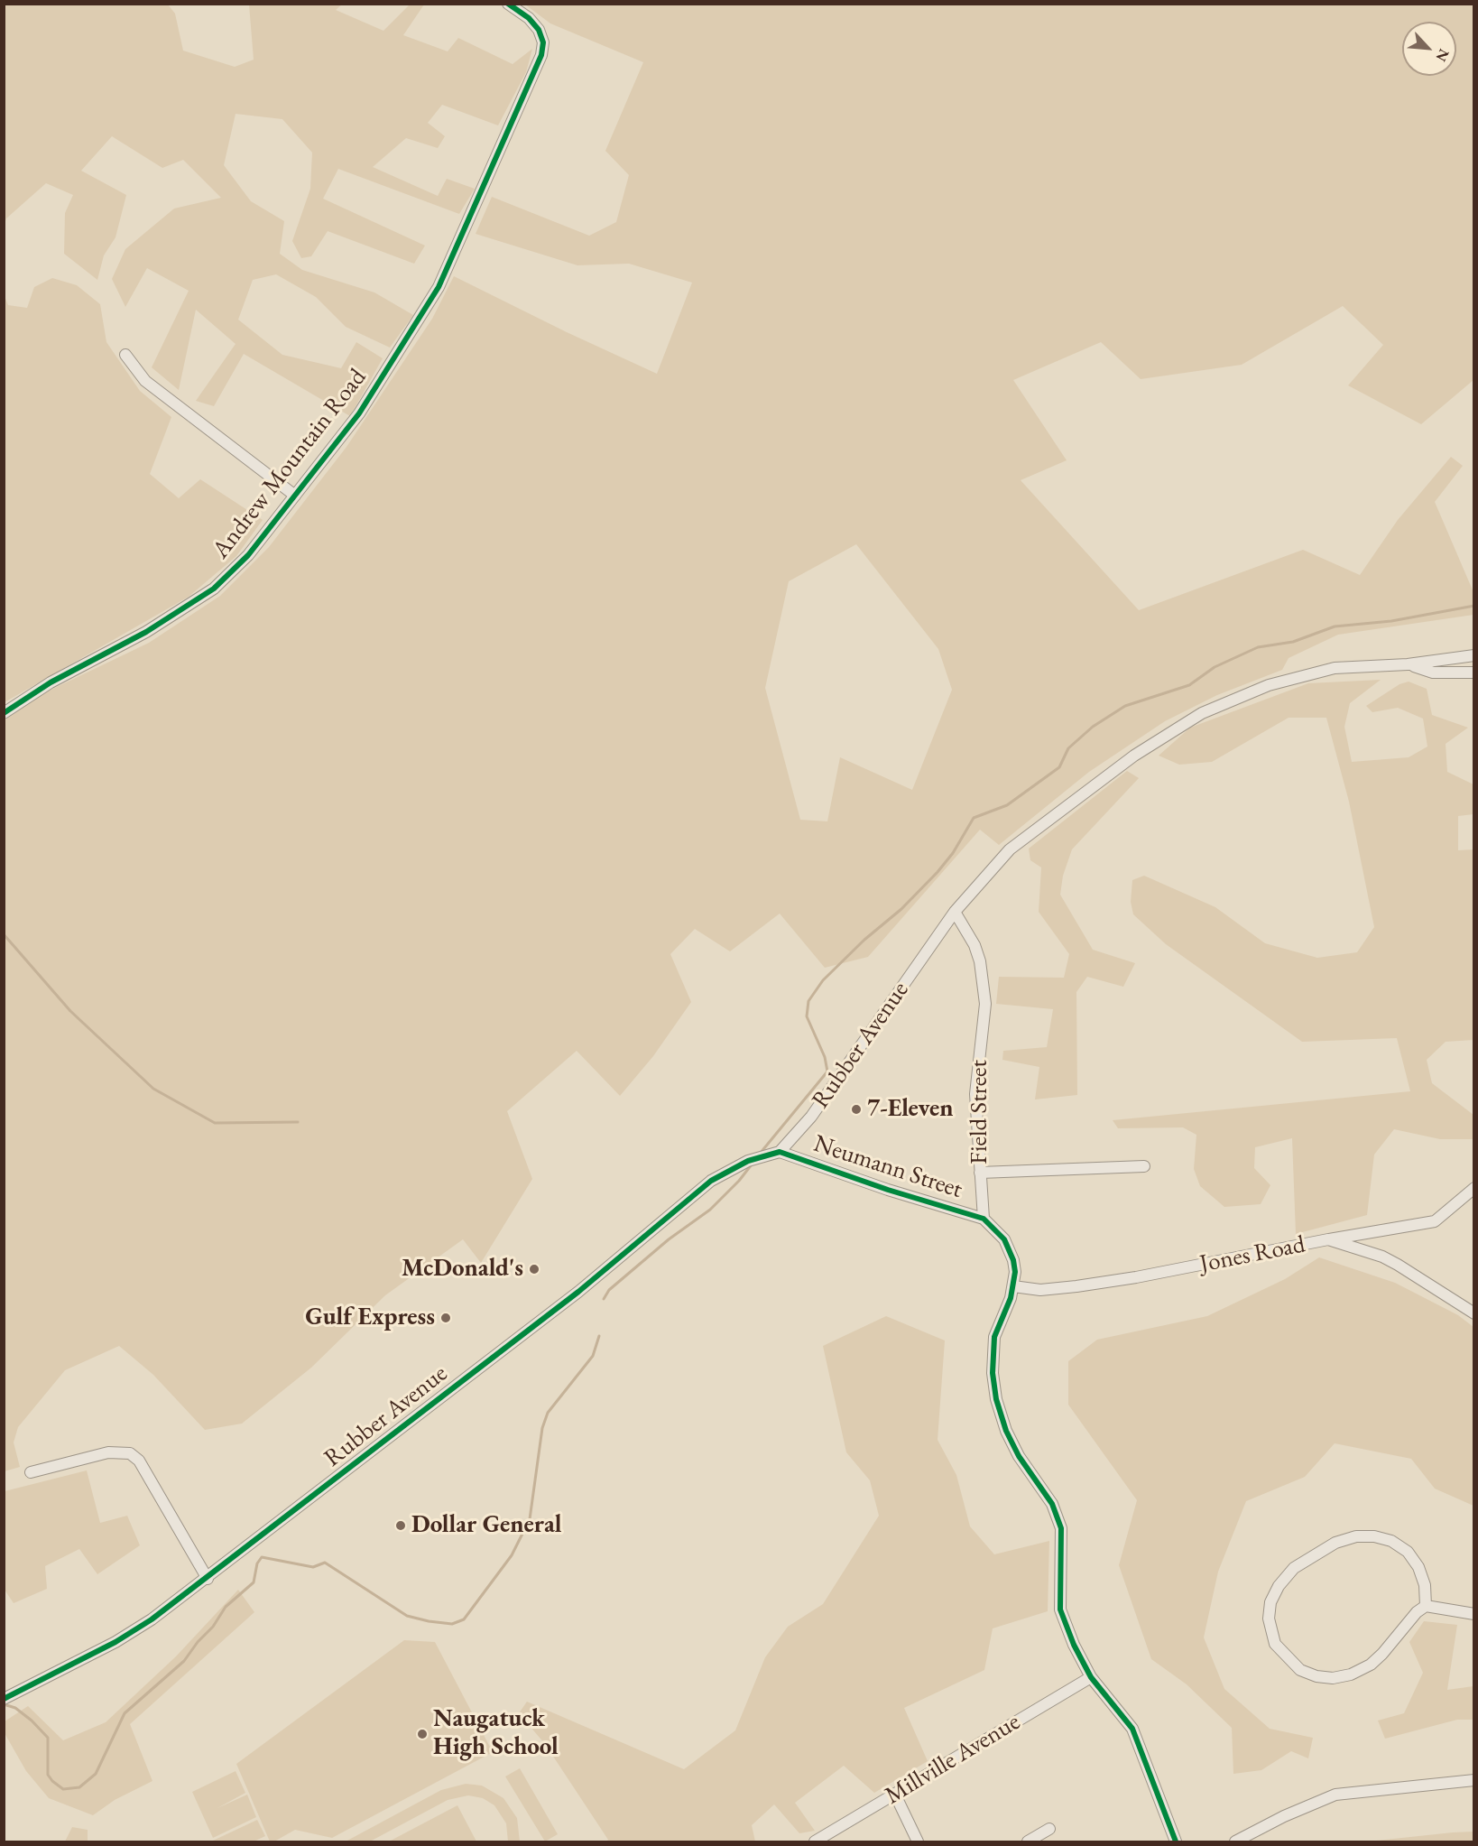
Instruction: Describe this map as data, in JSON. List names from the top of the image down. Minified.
{"streets":{"street":["Andrew Mountain Road","Rubber Avenue","Field Street","Neumann Street","Jones Road","Millville Avenue"]},"crossings":[["Rubber Avenue","Field Street"],["Rubber Avenue","Neumann Street"],["Field Street","Neumann Street"]],"places":["7-Eleven","McDonald's","Gulf Express","Dollar General","Naugatuck High School"],"north":"bottom right"}
